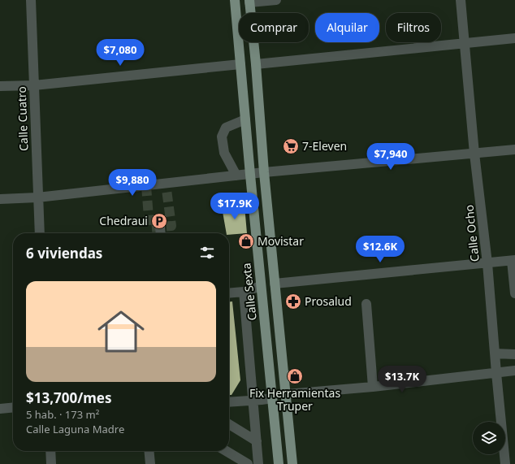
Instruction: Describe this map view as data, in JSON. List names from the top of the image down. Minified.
{"streets":{"main road":["Calle Sexta"],"street":["Calle Cuatro","Calle Ocho"]},"places":{"supermarket":["7-Eleven"],"parking":["Chedraui"],"shop":["Movistar","Fix Herramientas Truper"],"pharmacy":["Prosalud"]},"page":{"chip":["Comprar","Alquilar","Filtros"],"price":["$7,080","$7,940","$9,880","$17.9K","$12.6K","$13.7K"],"heading":"6 viviendas","list":[{"name":"$13,700/mes","note":"5 hab. · 173 m² · Calle Laguna Madre"}]}}
